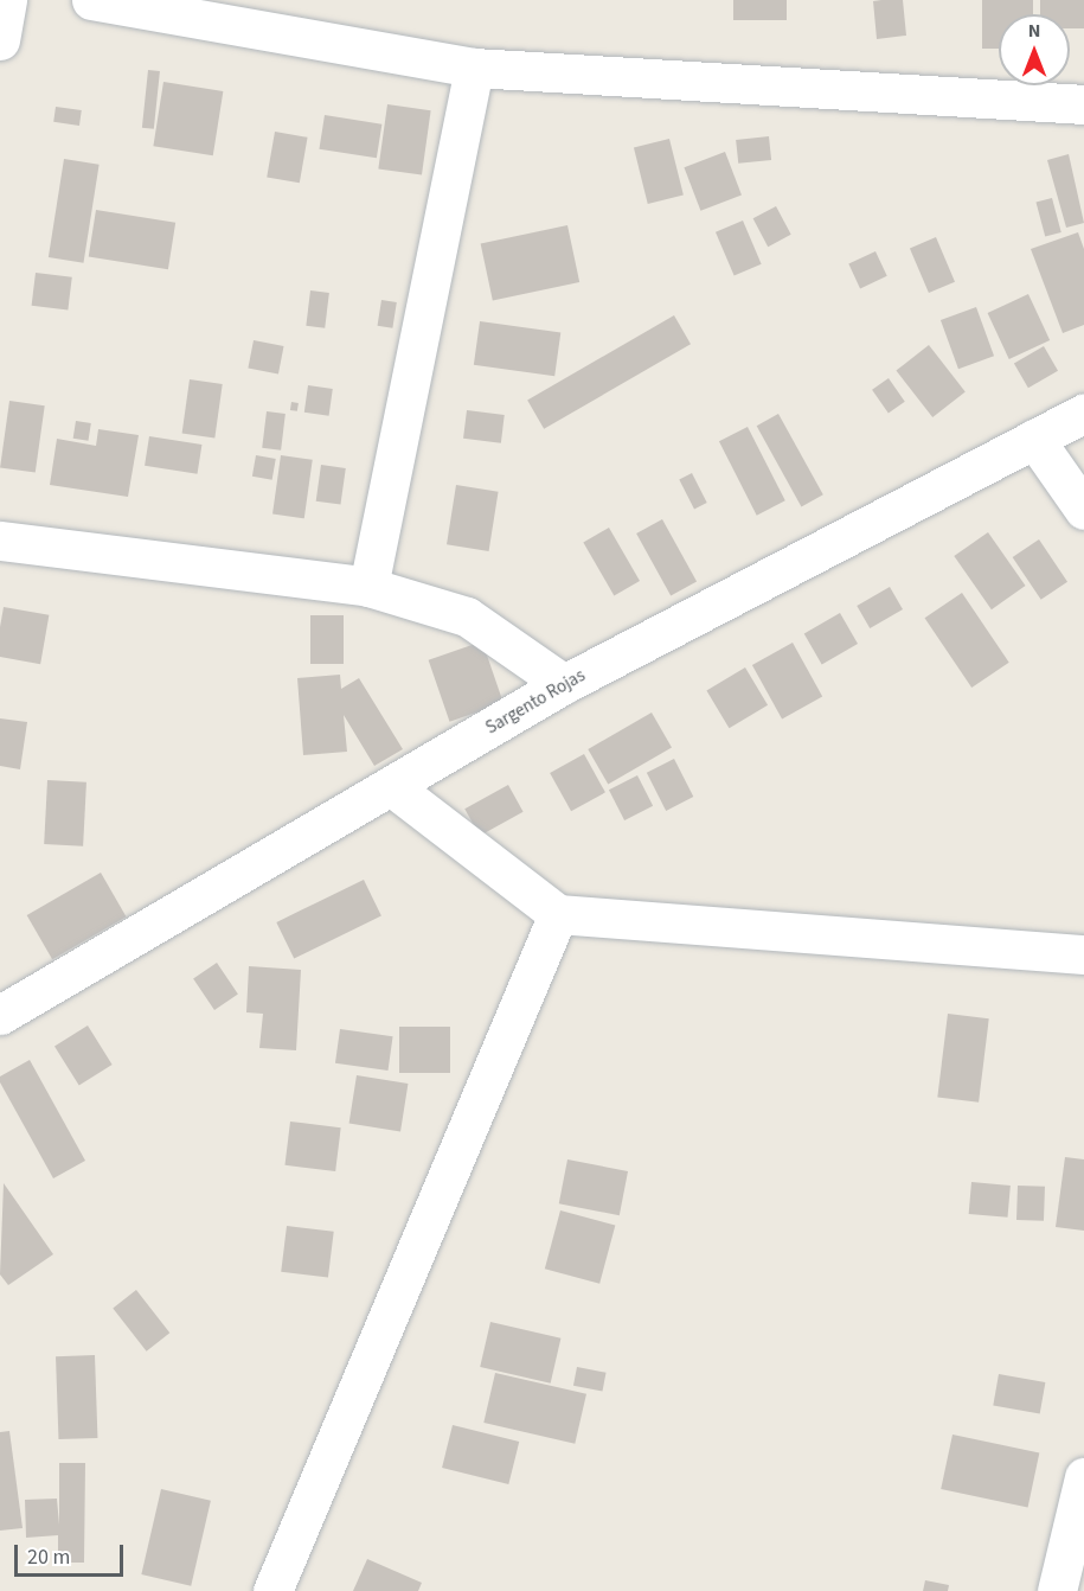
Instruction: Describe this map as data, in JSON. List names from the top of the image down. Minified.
{"streets":{"street":["Sargento Rojas"]},"scale_bar":"20 m","north":"top"}
